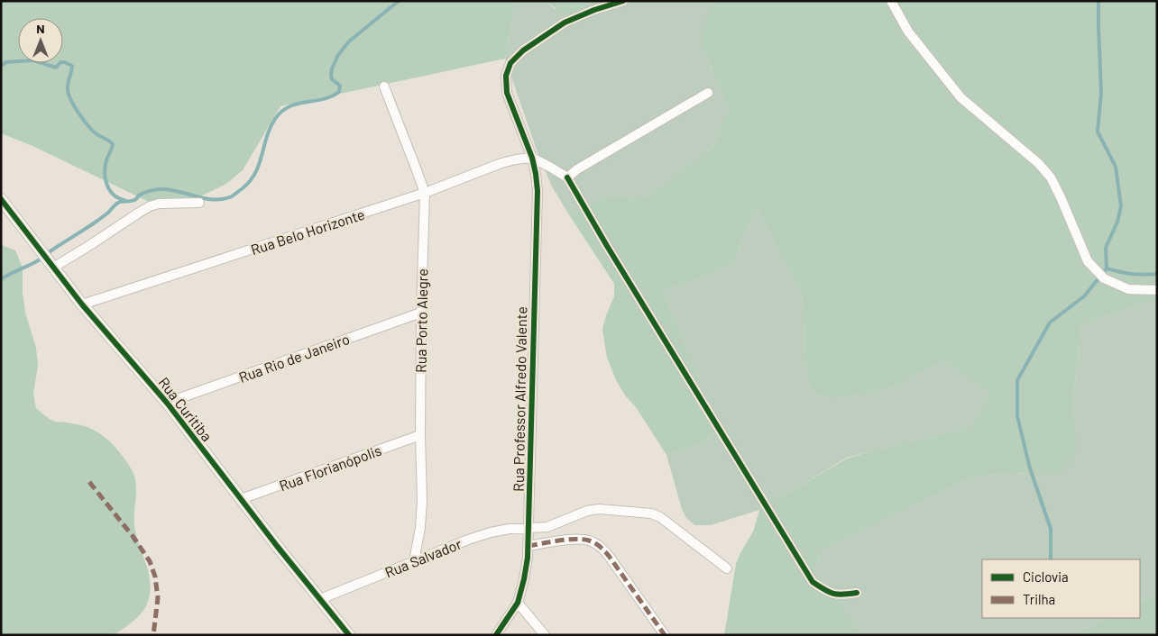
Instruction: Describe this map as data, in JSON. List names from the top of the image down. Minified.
{"streets":{"street":["Rua Belo Horizonte","Rua Porto Alegre","Rua Rio de Janeiro","Rua Professor Alfredo Valente","Rua Curitiba","Rua Florianópolis","Rua Salvador"]},"crossings":[["Rua Belo Horizonte","Rua Porto Alegre"],["Rua Belo Horizonte","Rua Professor Alfredo Valente"],["Rua Belo Horizonte","Rua Curitiba"],["Rua Porto Alegre","Rua Rio de Janeiro"],["Rua Porto Alegre","Rua Florianópolis"],["Rua Porto Alegre","Rua Salvador"],["Rua Rio de Janeiro","Rua Curitiba"],["Rua Professor Alfredo Valente","Rua Salvador"],["Rua Curitiba","Rua Florianópolis"],["Rua Curitiba","Rua Salvador"]],"legend":["Ciclovia","Trilha"],"north":"top"}
